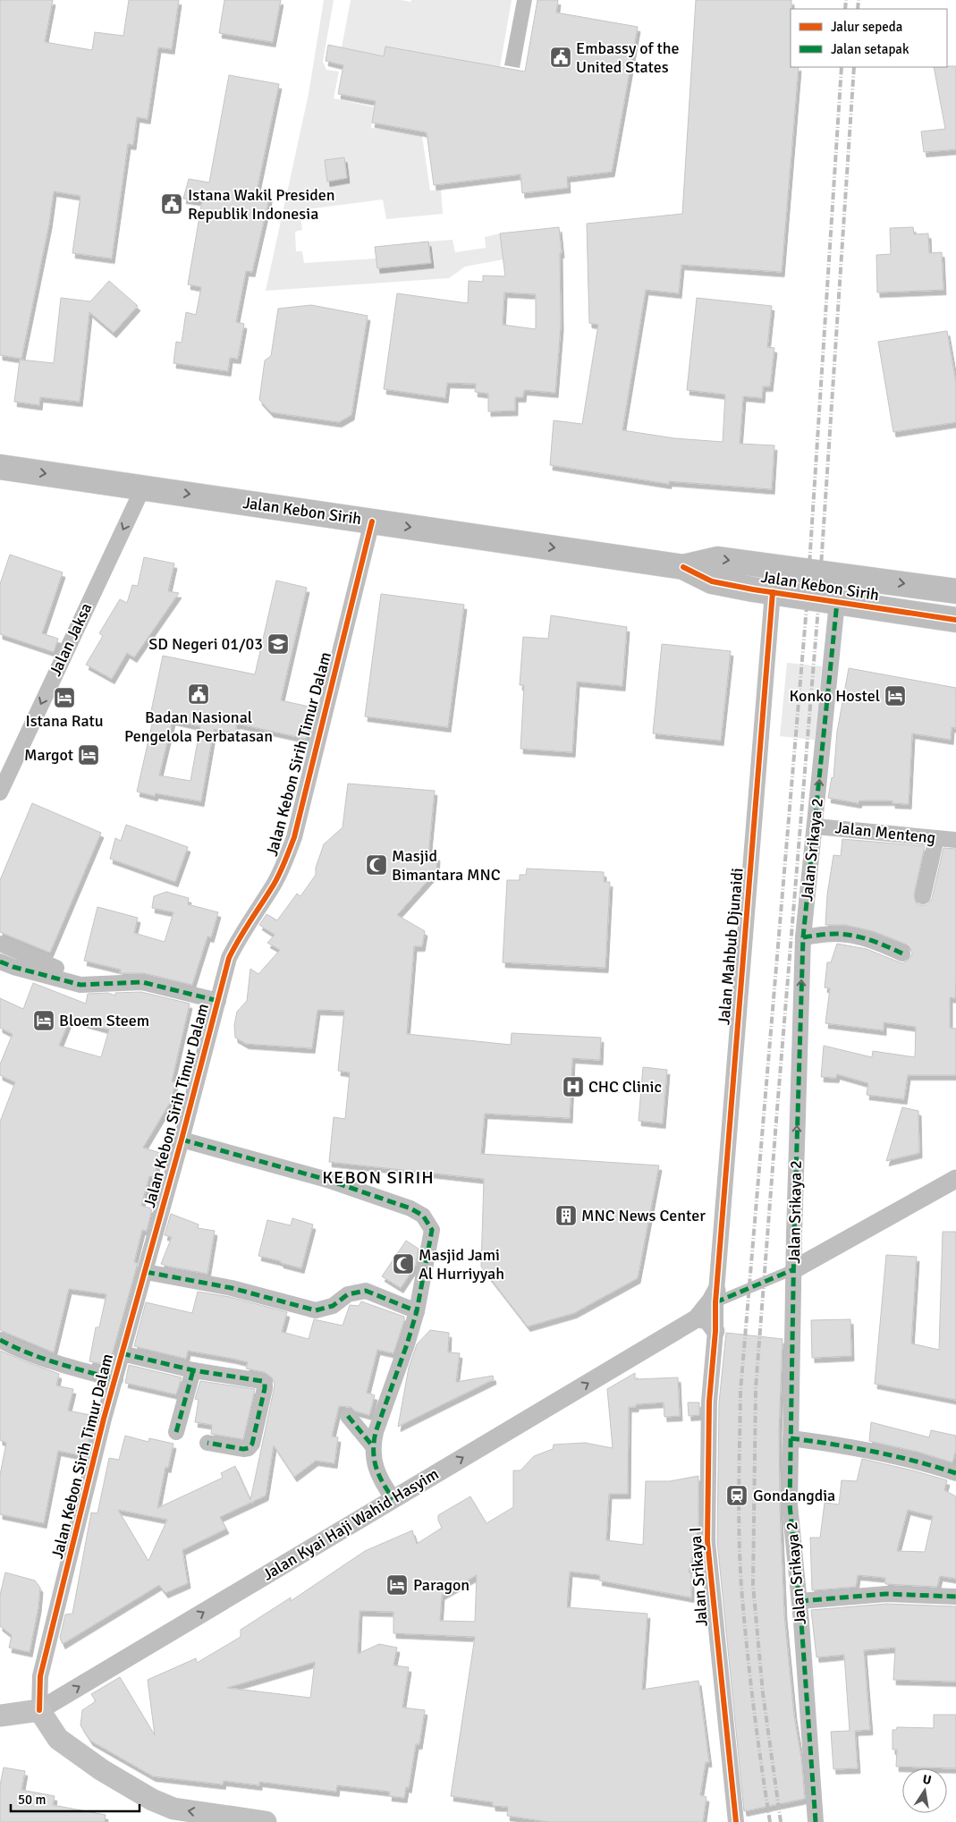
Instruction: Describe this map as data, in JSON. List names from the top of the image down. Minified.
{"streets":{"main road":["Jalan Kebon Sirih","Jalan Kyai Haji Wahid Hasyim"],"street":["Jalan Jaksa","Jalan Kebon Sirih Timur Dalam","Jalan Menteng","Jalan Srikaya 2","Jalan Mahbub Djunaidi","Jalan Srikaya I"]},"crossings":[["Jalan Kebon Sirih","Jalan Jaksa"],["Jalan Kebon Sirih","Jalan Kebon Sirih Timur Dalam"],["Jalan Kebon Sirih","Jalan Srikaya 2"],["Jalan Kebon Sirih","Jalan Mahbub Djunaidi"],["Jalan Kebon Sirih Timur Dalam","Jalan Kyai Haji Wahid Hasyim"],["Jalan Menteng","Jalan Srikaya 2"],["Jalan Mahbub Djunaidi","Jalan Srikaya I"]],"one_way":["Jalan Kebon Sirih","Jalan Jaksa","Jalan Srikaya 2","Jalan Kyai Haji Wahid Hasyim"],"districts":["KEBON SIRIH"],"places":{"public building":["Embassy of the United States","Istana Wakil Presiden Republik Indonesia","Badan Nasional Pengelola Perbatasan"],"school or university":["SD Negeri 01/03"],"hotel":["Konko Hostel","Istana Ratu","Margot","Bloem Steem","Paragon"],"mosque":["Masjid Bimantara MNC","Masjid Jami Al Hurriyyah"],"hospital":["CHC Clinic"],"building":["MNC News Center"],"station":["Gondangdia"]},"legend":["Jalur sepeda","Jalan setapak"],"scale_bar":"50 m","north":"top"}
